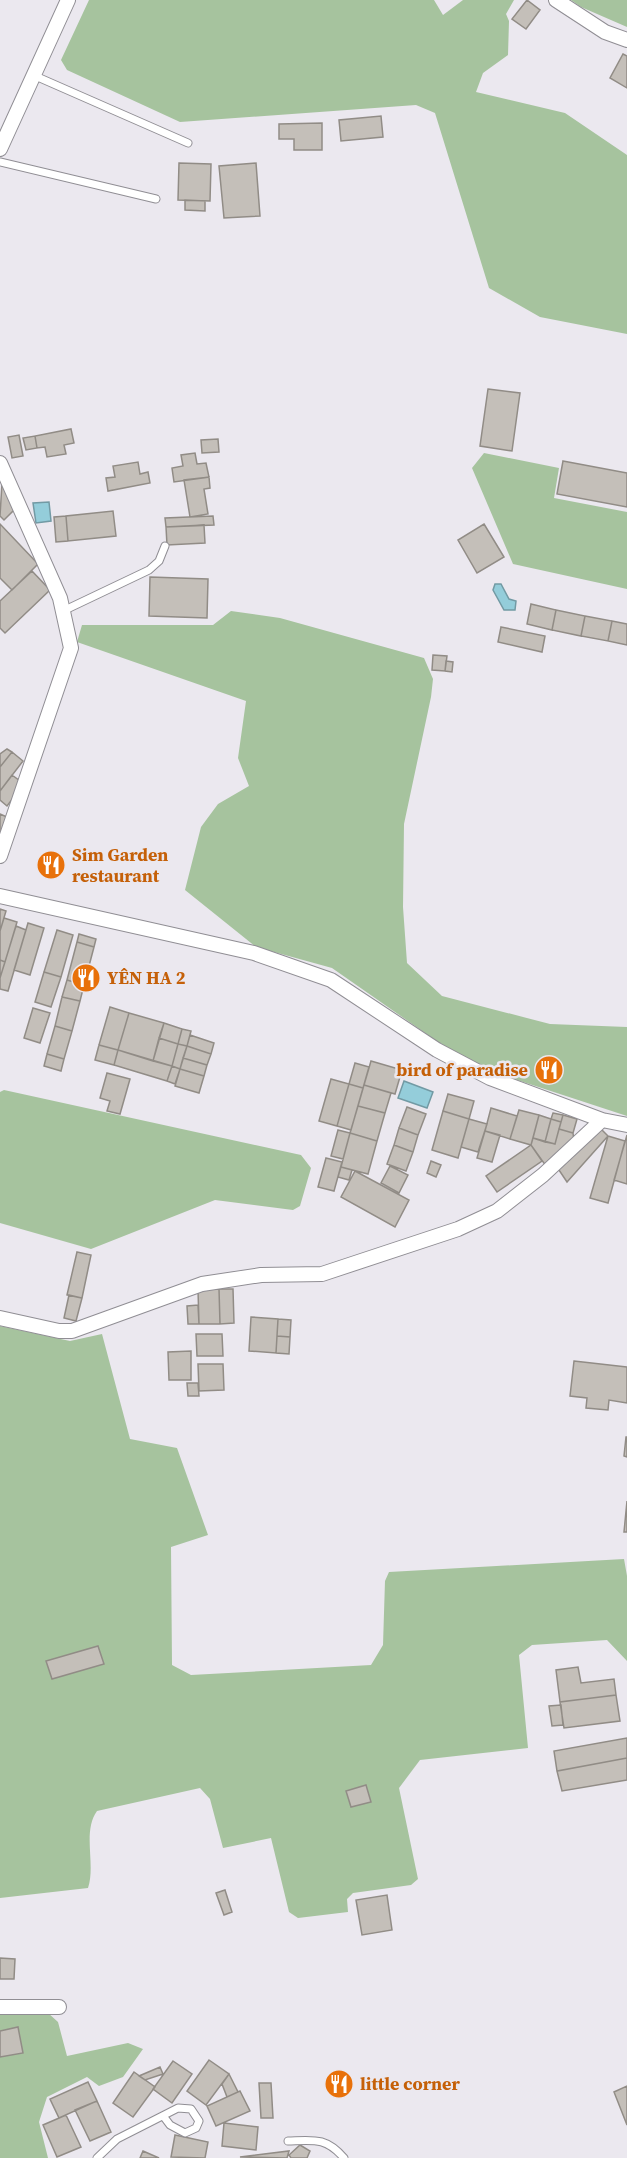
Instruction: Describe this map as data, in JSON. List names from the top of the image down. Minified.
{"places":{"restaurant":["Sim Garden restaurant","YÊN HA 2","bird of paradise","little corner"]}}
